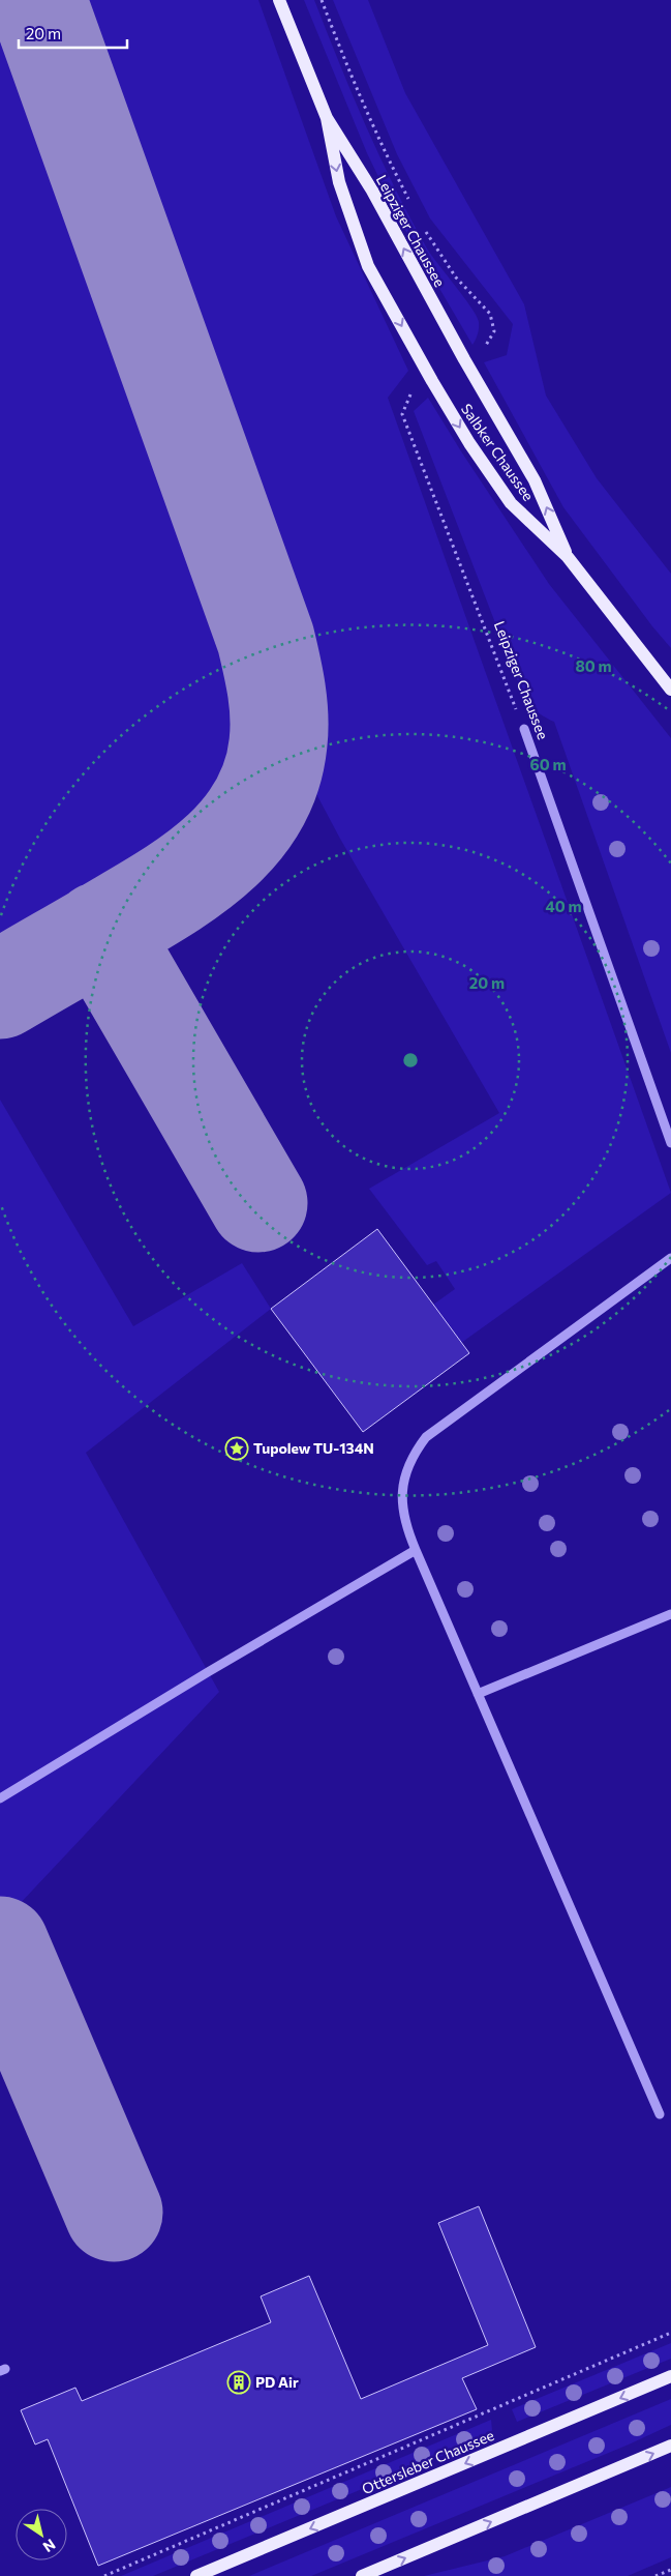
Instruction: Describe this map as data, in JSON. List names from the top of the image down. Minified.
{"streets":{"main road":["Leipziger Chaussee","Salbker Chaussee","Ottersleber Chaussee"]},"crossings":[["Leipziger Chaussee","Salbker Chaussee"]],"places":{"place":["Tupolew TU-134N"],"building":["PD Air"]},"scale_bar":"20 m","north":"bottom right","rings":["80 m","60 m","40 m","20 m"]}
